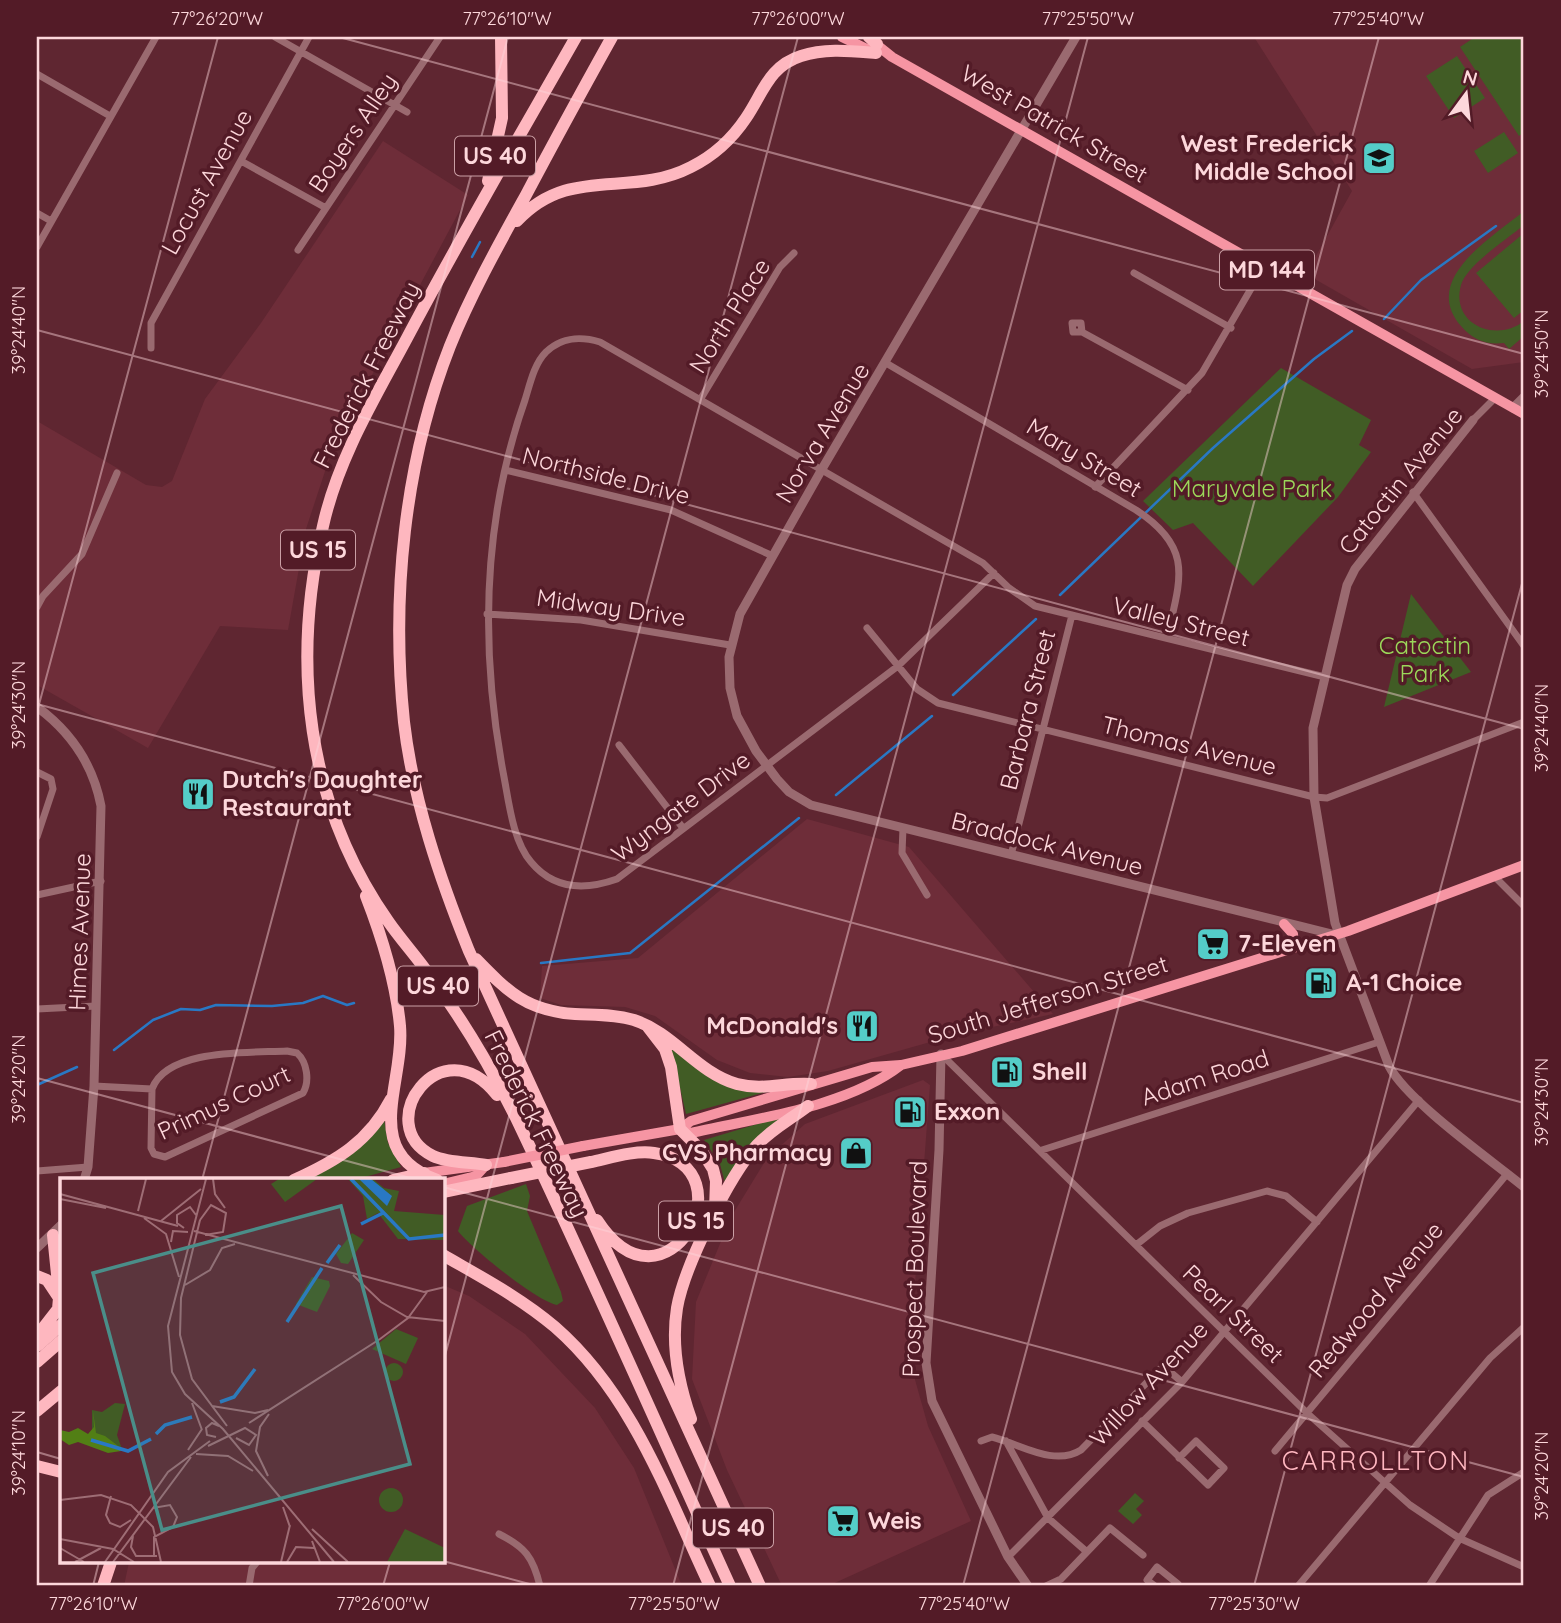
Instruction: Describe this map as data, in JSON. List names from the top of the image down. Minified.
{"streets":{"highway":["US 40","Frederick Freeway","US 15"],"main road":["West Patrick Street","MD 144","South Jefferson Street"],"street":["Boyers Alley","Locust Avenue","North Place","Norva Avenue","Mary Street","Northside Drive","Catoctin Avenue","Midway Drive","Valley Street","Barbara Street","Thomas Avenue","Wyngate Drive","Braddock Avenue","Himes Avenue","Adam Road","Primus Court","Prospect Boulevard","Redwood Avenue","Pearl Street","Willow Avenue"]},"crossings":[["West Patrick Street","MD 144"],["West Patrick Street","Norva Avenue"],["West Patrick Street","Catoctin Avenue"],["US 40","Frederick Freeway"],["North Place","Wyngate Drive"],["Frederick Freeway","US 15"],["Norva Avenue","Mary Street"],["Norva Avenue","Northside Drive"],["Norva Avenue","Midway Drive"],["Norva Avenue","Wyngate Drive"],["Norva Avenue","Braddock Avenue"],["Mary Street","Valley Street"],["Northside Drive","Wyngate Drive"],["Catoctin Avenue","Valley Street"],["Catoctin Avenue","Thomas Avenue"],["Catoctin Avenue","Braddock Avenue"],["Catoctin Avenue","South Jefferson Street"],["Catoctin Avenue","Adam Road"],["Catoctin Avenue","Redwood Avenue"],["Catoctin Avenue","Willow Avenue"],["Midway Drive","Wyngate Drive"],["Valley Street","Barbara Street"],["Valley Street","Wyngate Drive"],["Barbara Street","Thomas Avenue"],["Barbara Street","Braddock Avenue"],["Thomas Avenue","Wyngate Drive"],["Wyngate Drive","Braddock Avenue"],["Braddock Avenue","South Jefferson Street"],["Himes Avenue","Primus Court"],["South Jefferson Street","Prospect Boulevard"],["South Jefferson Street","Pearl Street"],["Adam Road","Pearl Street"],["Prospect Boulevard","Pearl Street"],["Prospect Boulevard","Willow Avenue"],["Redwood Avenue","Pearl Street"],["Pearl Street","Willow Avenue"]],"districts":["CARROLLTON"],"parks":["Maryvale Park","Catoctin Park"],"places":{"school or university":["West Frederick Middle School"],"restaurant":["Dutch's Daughter Restaurant","McDonald's"],"supermarket":["7-Eleven","Weis"],"fuel station":["A-1 Choice","Shell","Exxon"],"shop":["CVS Pharmacy"]},"north":"top","coordinates":["77°26'20\"W","77°26'10\"W","77°26'00\"W","77°25'50\"W","77°25'40\"W","39°24'40\"N","39°24'50\"N","39°24'30\"N","39°24'20\"N","39°24'10\"N","77°25'30\"W"]}
